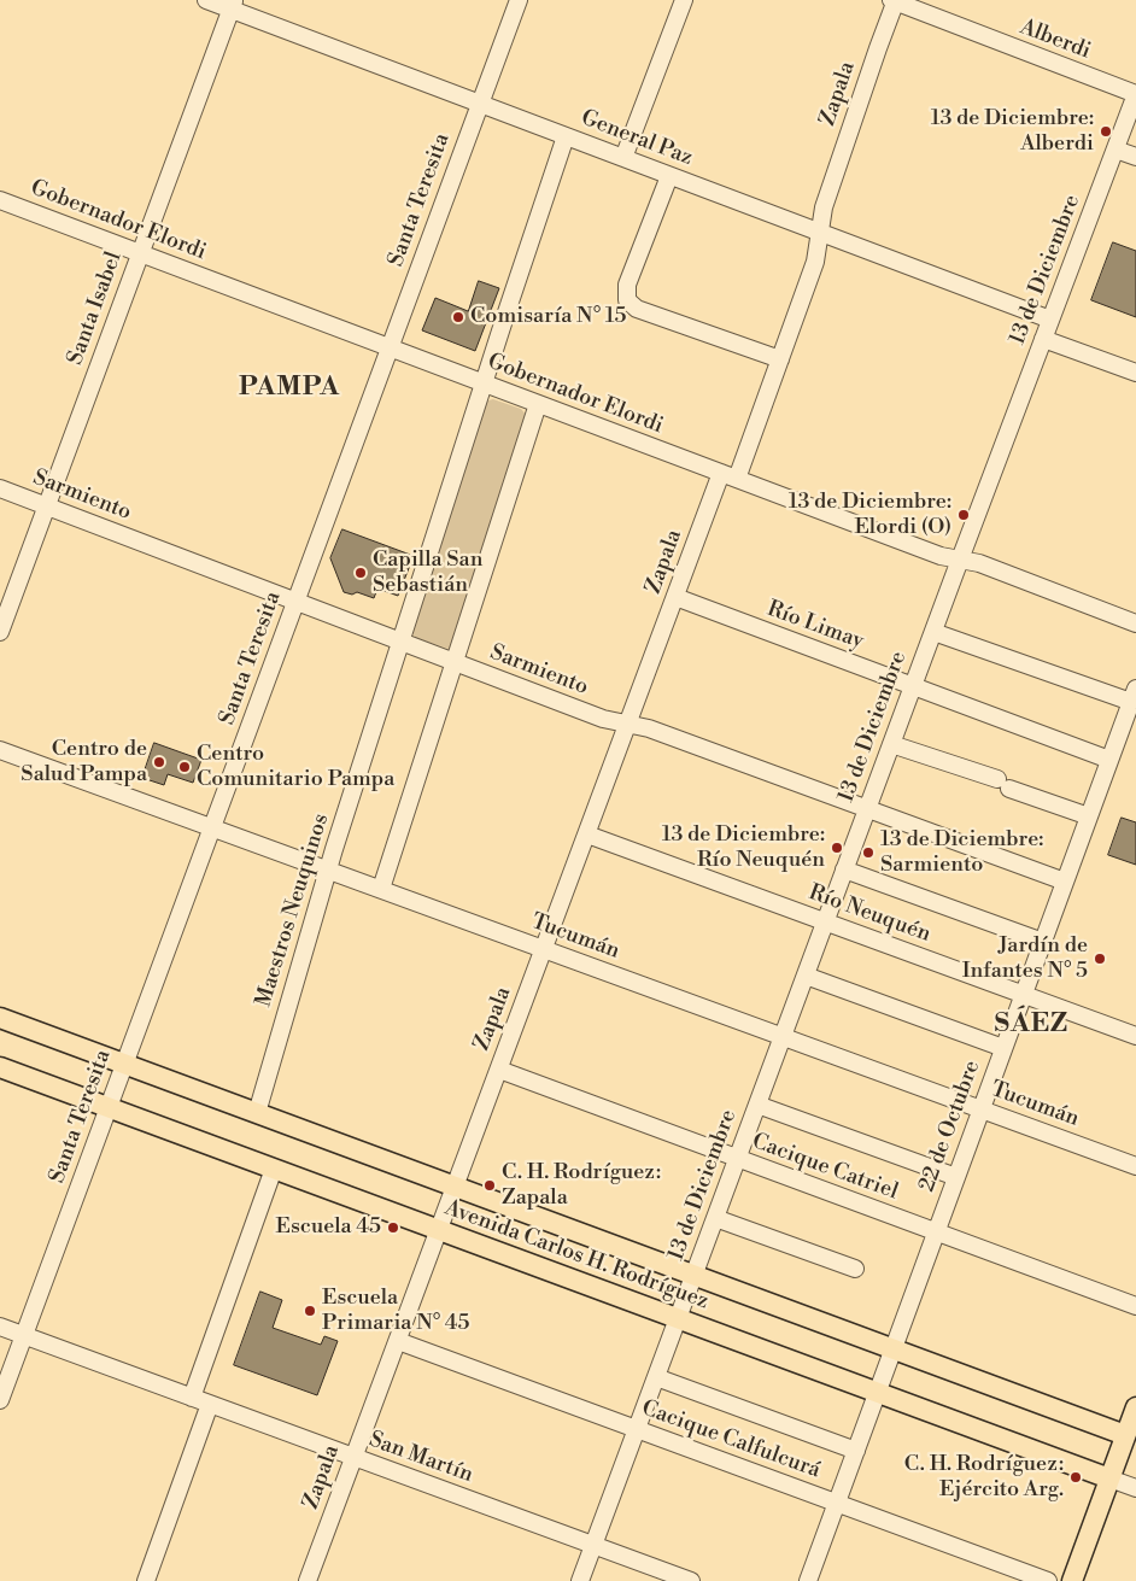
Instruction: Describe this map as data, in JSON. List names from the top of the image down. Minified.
{"streets":{"main road":["Avenida Carlos H. Rodríguez"],"street":["Alberdi","Zapala","General Paz","Santa Teresita","Gobernador Elordi","13 de Diciembre","Santa Isabel","Sarmiento","Río Limay","Maestros Neuquinos","Río Neuquén","Tucumán","22 de Octubre","Cacique Catriel","Cacique Calfulcurá","San Martín"]},"crossings":[["Alberdi","Zapala"],["Alberdi","13 de Diciembre"],["Zapala","General Paz"],["Zapala","Gobernador Elordi"],["Zapala","Sarmiento"],["Zapala","Río Limay"],["Zapala","Río Neuquén"],["Zapala","Tucumán"],["Zapala","Cacique Catriel"],["Zapala","Avenida Carlos H. Rodríguez"],["Zapala","Cacique Calfulcurá"],["Zapala","San Martín"],["General Paz","Santa Teresita"],["General Paz","13 de Diciembre"],["General Paz","Santa Isabel"],["General Paz","Maestros Neuquinos"],["Santa Teresita","Gobernador Elordi"],["Santa Teresita","Sarmiento"],["Santa Teresita","Tucumán"],["Santa Teresita","Avenida Carlos H. Rodríguez"],["Santa Teresita","San Martín"],["Gobernador Elordi","13 de Diciembre"],["Gobernador Elordi","Santa Isabel"],["Gobernador Elordi","Maestros Neuquinos"],["13 de Diciembre","Sarmiento"],["13 de Diciembre","Río Limay"],["13 de Diciembre","Río Neuquén"],["13 de Diciembre","Tucumán"],["13 de Diciembre","Cacique Catriel"],["13 de Diciembre","Avenida Carlos H. Rodríguez"],["13 de Diciembre","Cacique Calfulcurá"],["13 de Diciembre","San Martín"],["Santa Isabel","Sarmiento"],["Sarmiento","Maestros Neuquinos"],["Sarmiento","22 de Octubre"],["Río Limay","22 de Octubre"],["Maestros Neuquinos","Tucumán"],["Maestros Neuquinos","Avenida Carlos H. Rodríguez"],["Río Neuquén","22 de Octubre"],["Tucumán","22 de Octubre"],["22 de Octubre","Cacique Catriel"],["22 de Octubre","Avenida Carlos H. Rodríguez"],["22 de Octubre","Cacique Calfulcurá"]],"districts":["PAMPA","SÁEZ"],"places":["13 de Diciembre: Alberdi","Comisaría N° 15","13 de Diciembre: Elordi (O)","Capilla San Sebastián","Centro de Salud Pampa","Centro Comunitario Pampa","13 de Diciembre: Río Neuquén","13 de Diciembre: Sarmiento","Jardín de Infantes N° 5","C. H. Rodríguez: Zapala","Escuela 45","Escuela Primaria N° 45","C. H. Rodríguez: Ejército Arg."]}
